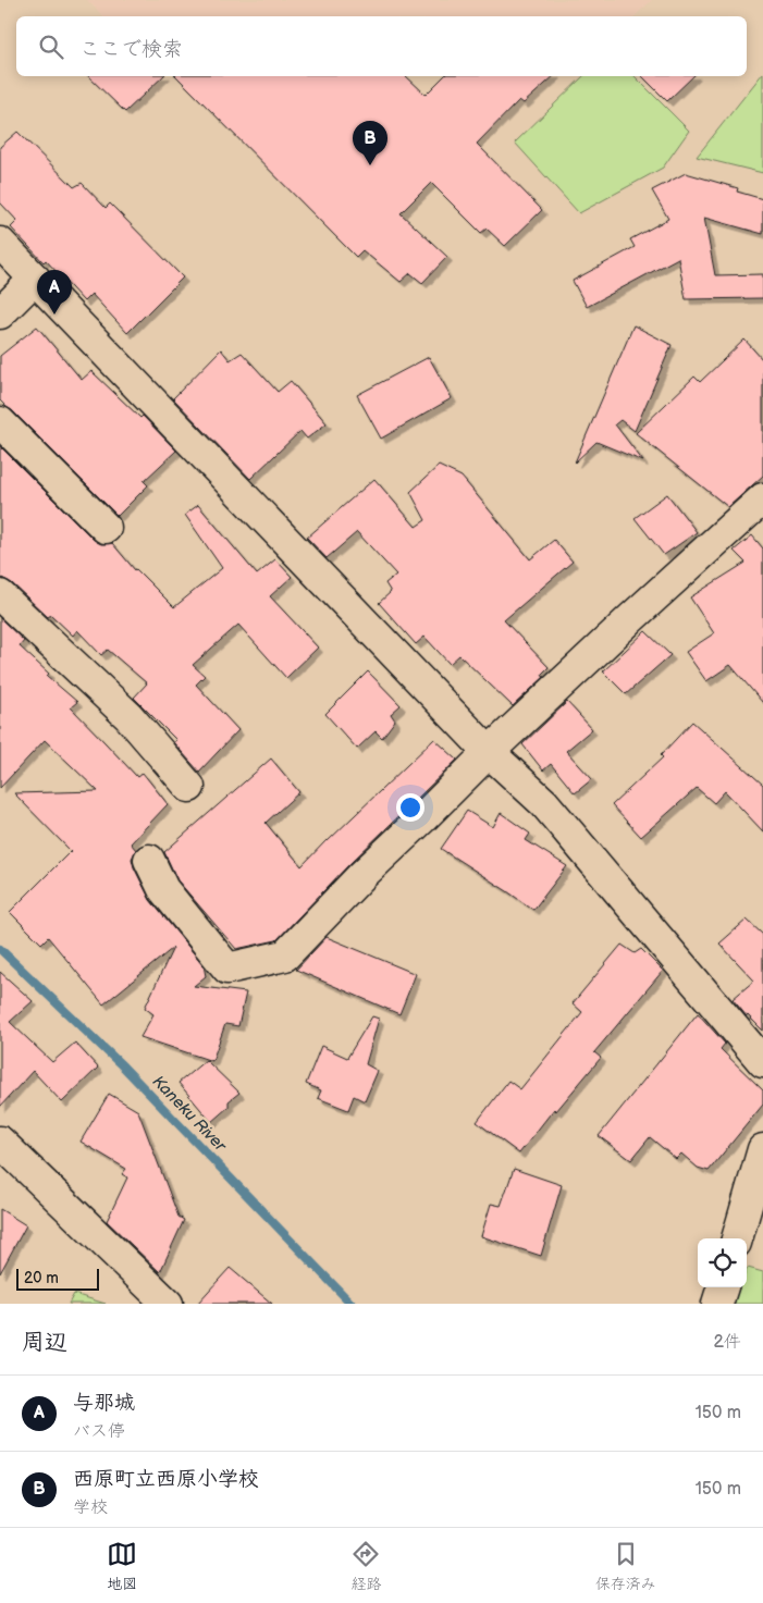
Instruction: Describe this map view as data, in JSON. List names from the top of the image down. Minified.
{"water":["Kaneku River"],"scale_bar":"20 m","page":{"search":"ここで検索","pins":["B","A"],"scale":"20 m","heading":["周辺","2件"],"list":[{"mark":"A","name":"与那城","note":"バス停","value":"150 m"},{"mark":"B","name":"西原町立西原小学校","note":"学校","value":"150 m"}],"nav":["地図","経路","保存済み"]}}
